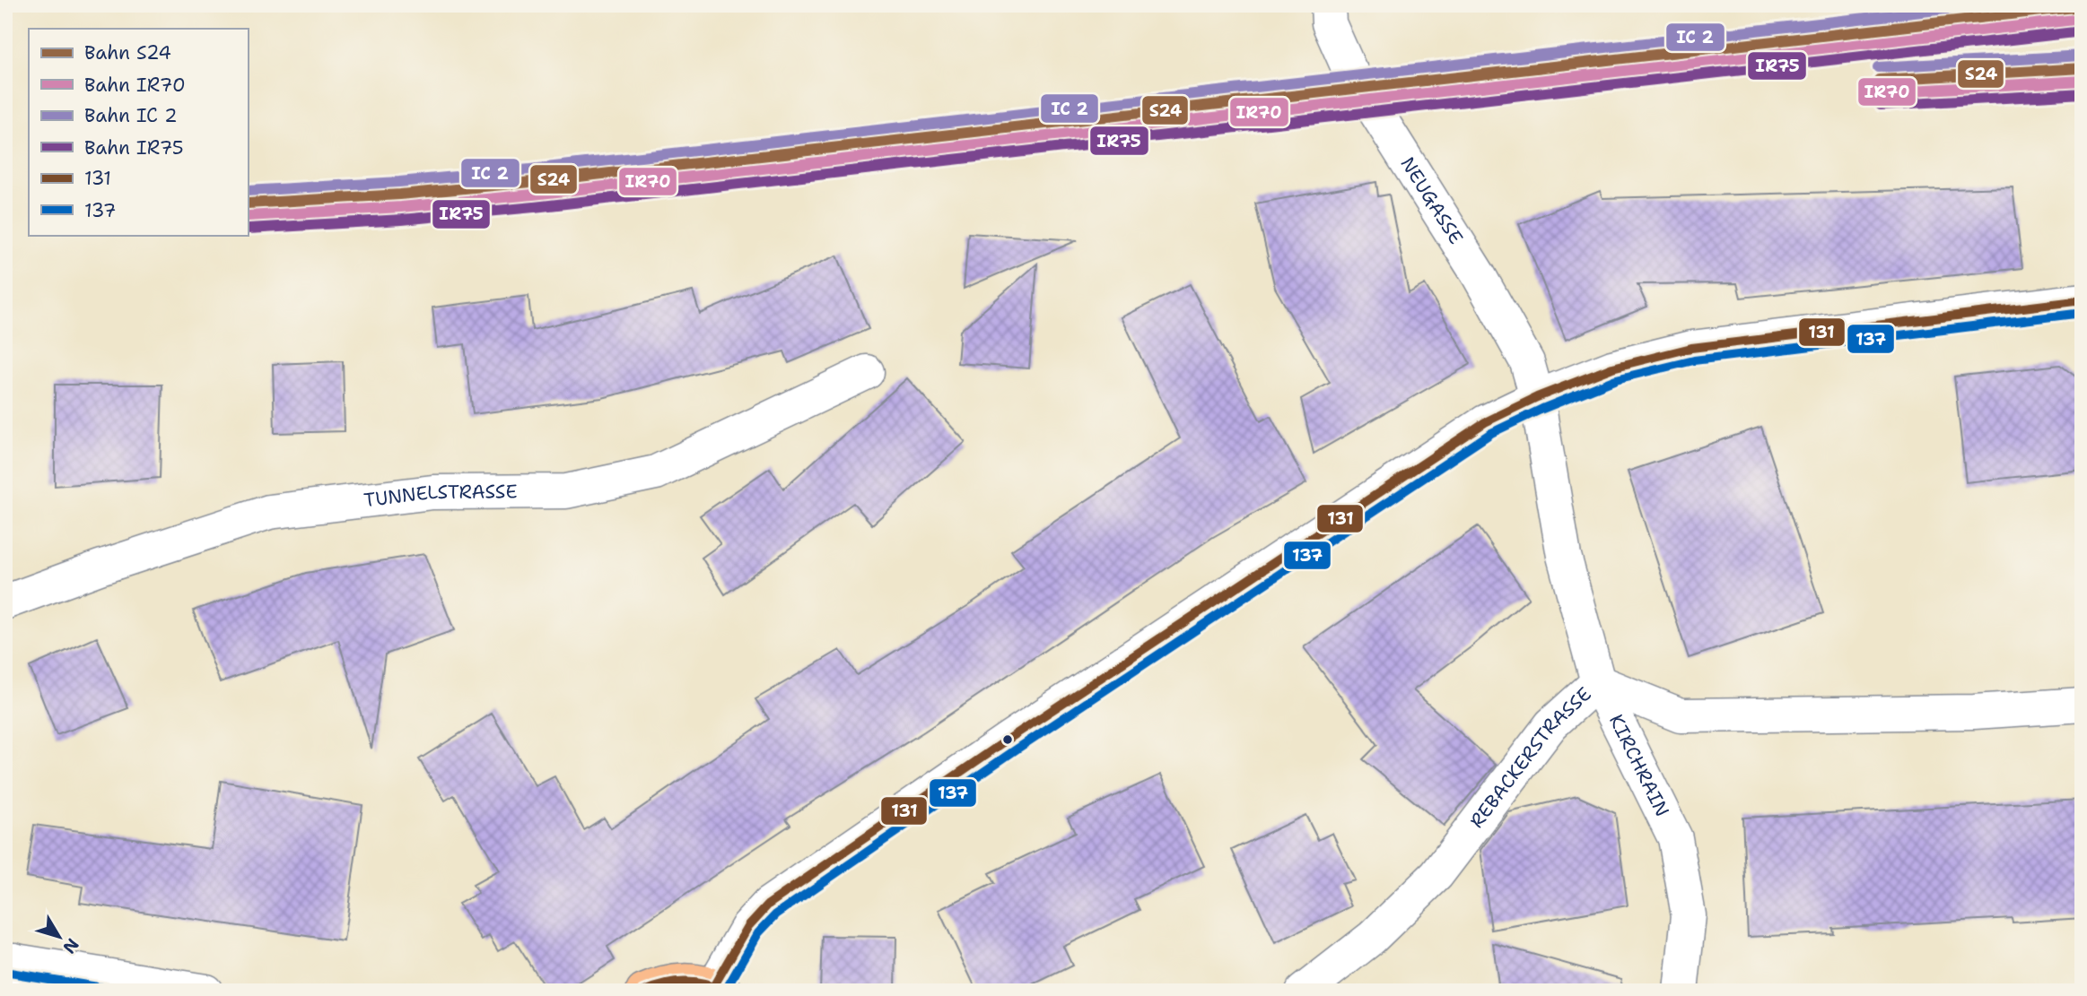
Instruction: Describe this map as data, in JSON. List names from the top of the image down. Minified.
{"streets":{"street":["NEUGASSE","TUNNELSTRASSE","REBACKERSTRASSE","KIRCHRAIN"]},"crossings":[["NEUGASSE","KIRCHRAIN"],["REBACKERSTRASSE","KIRCHRAIN"]],"lines":["rail line S24","rail line IR70","rail line IR75","transit line 131","transit line 137"],"legend":["Bahn S24","Bahn IR70","Bahn IC 2","Bahn IR75","131","137"],"north":"bottom right"}
